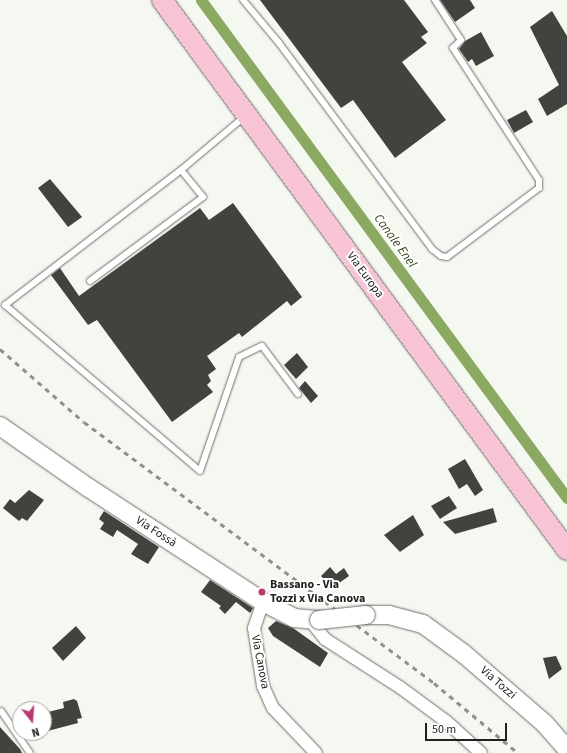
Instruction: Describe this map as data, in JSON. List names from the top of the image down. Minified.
{"streets":{"main road":["Via Europa","Via Fossà","Via Tozzi"],"street":["Via Canova"]},"crossings":[["Via Fossà","Via Canova"],["Via Fossà","Via Tozzi"]],"water":["Canale Enel"],"places":["Bassano - Via Tozzi x Via Canova"],"scale_bar":"50 m","north":"bottom"}
